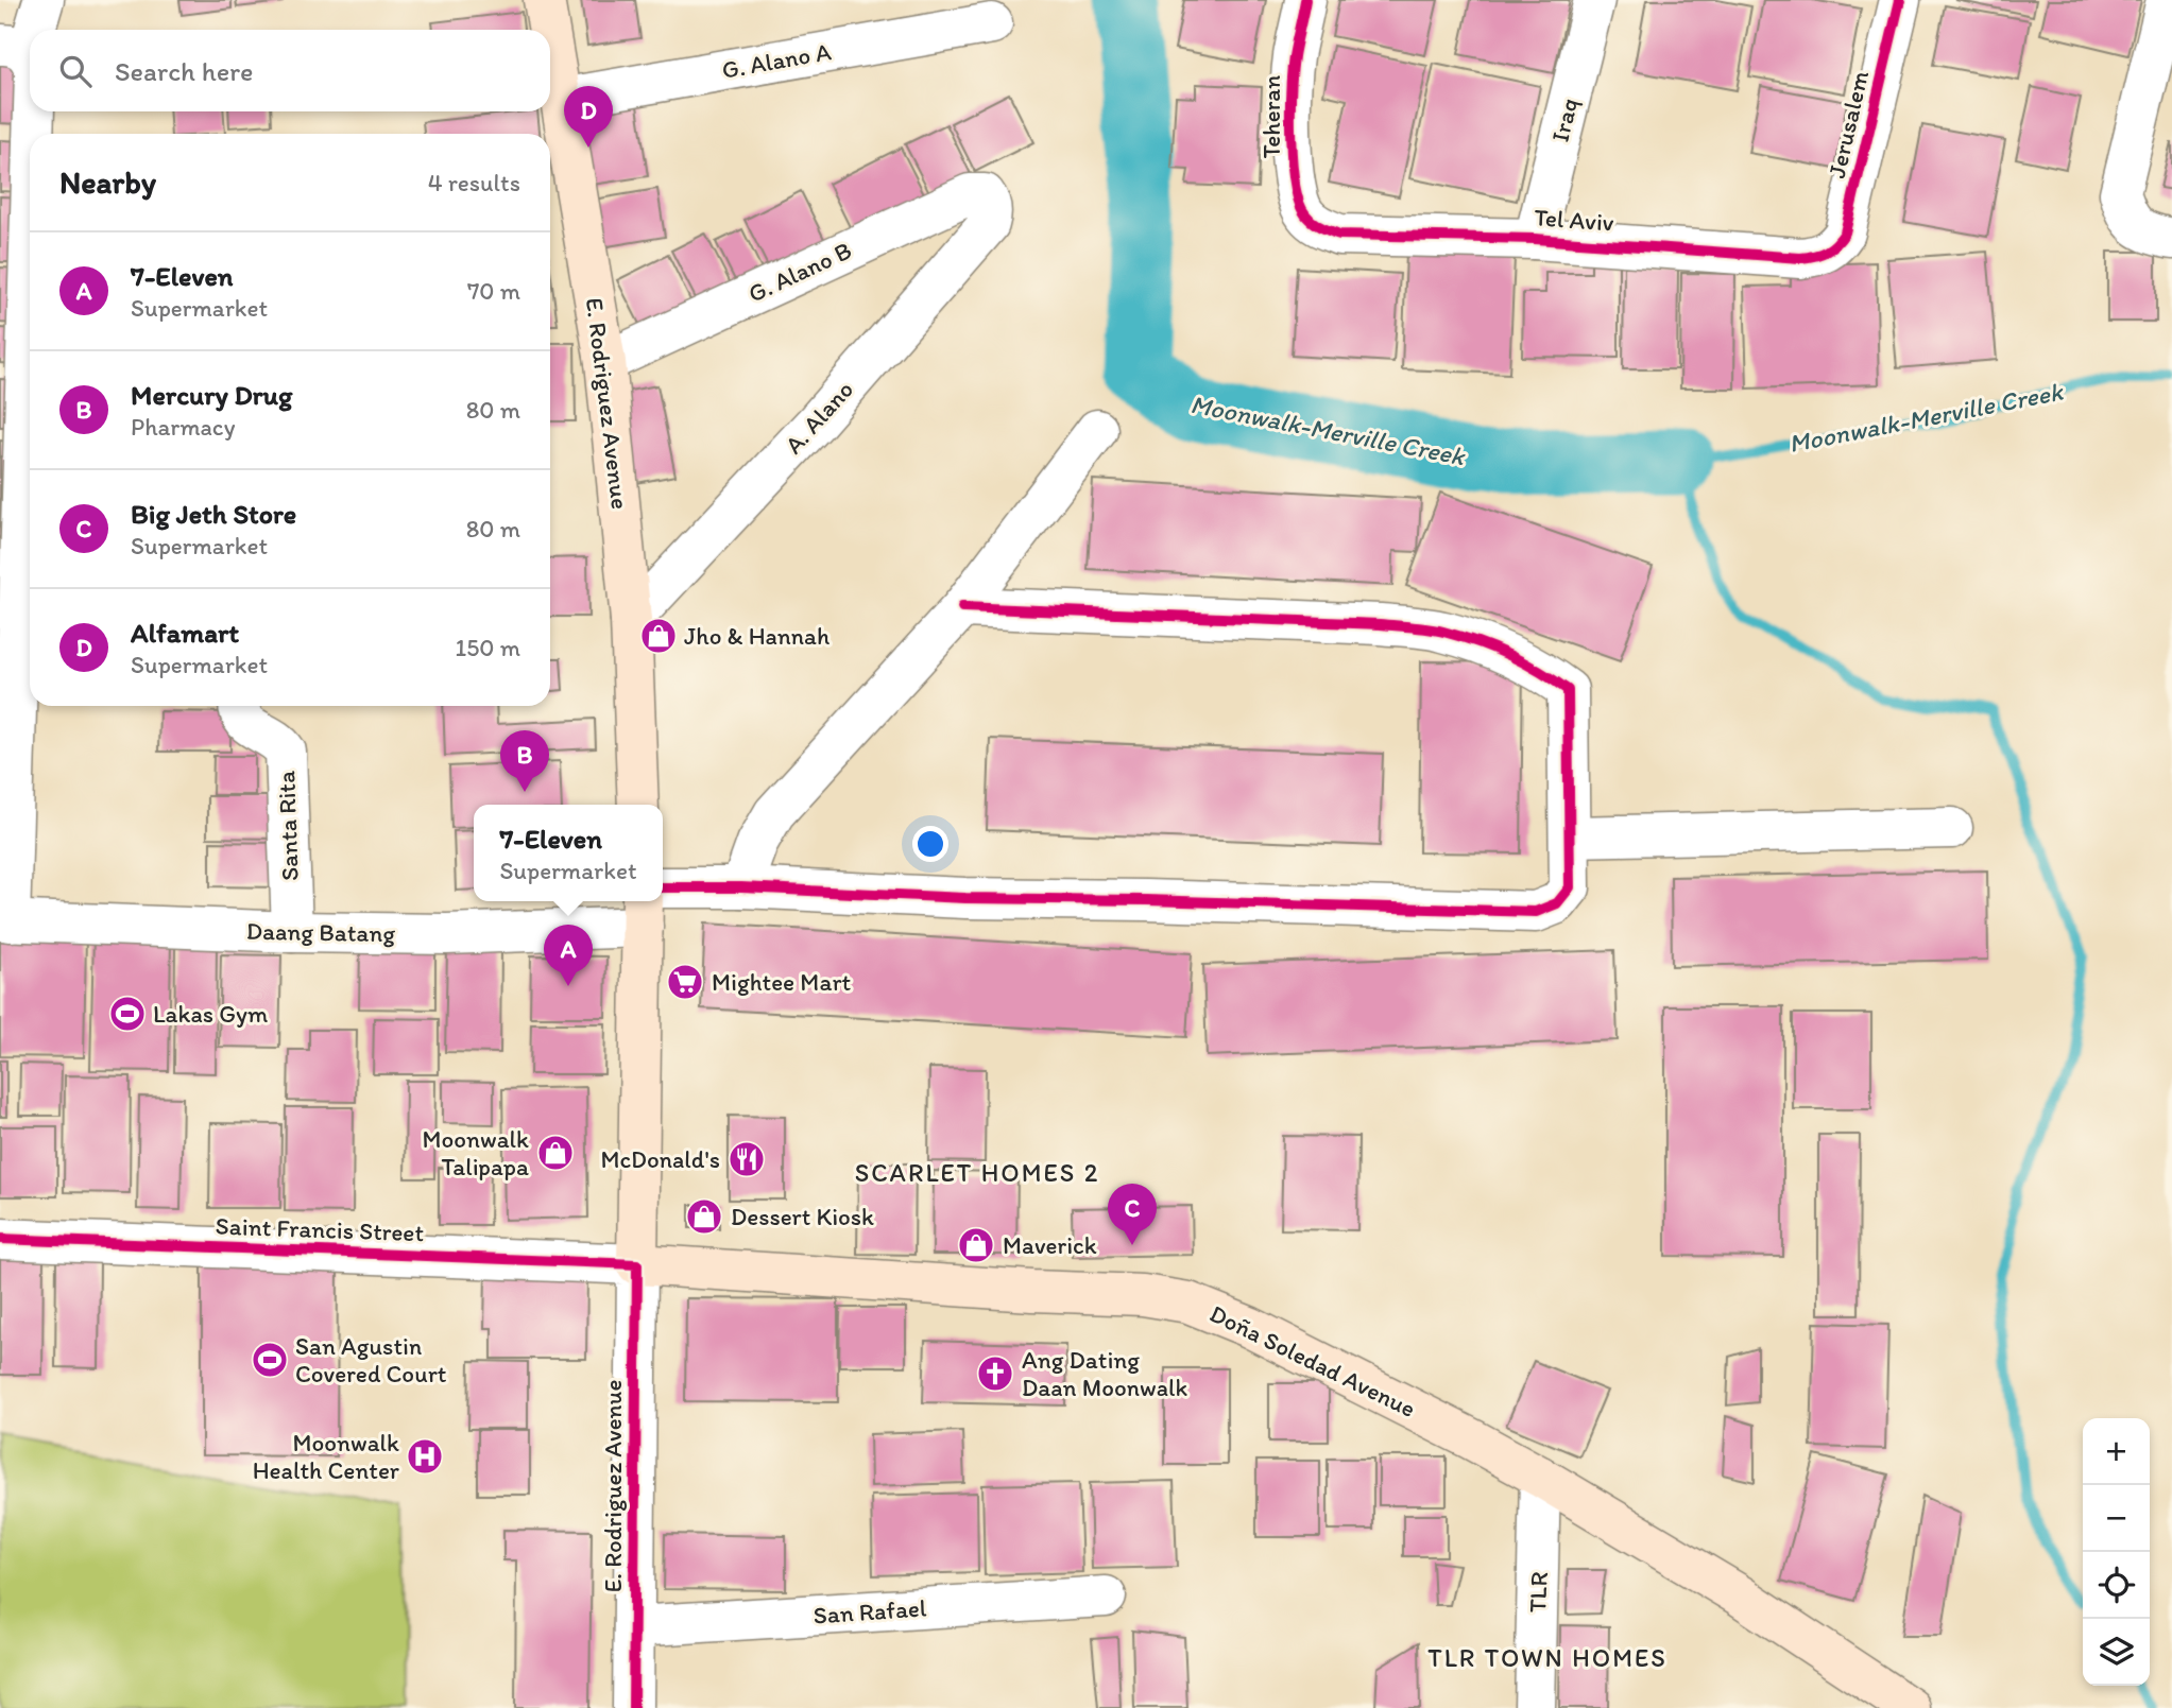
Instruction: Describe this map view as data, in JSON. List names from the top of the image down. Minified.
{"streets":{"main road":["E. Rodriguez Avenue","Doña Soledad Avenue"],"street":["G. Alano A","Teheran","Iraq","Jerusalem","Tel Aviv","G. Alano B","A. Alano","Santa Rita","Daang Batang","Saint Francis Street","TLR","San Rafael"]},"crossings":[["G. Alano A","E. Rodriguez Avenue"],["Teheran","Tel Aviv"],["Iraq","Tel Aviv"],["Jerusalem","Tel Aviv"],["G. Alano B","E. Rodriguez Avenue"],["G. Alano B","A. Alano"],["E. Rodriguez Avenue","A. Alano"],["E. Rodriguez Avenue","Daang Batang"],["E. Rodriguez Avenue","Saint Francis Street"],["E. Rodriguez Avenue","Doña Soledad Avenue"],["E. Rodriguez Avenue","San Rafael"],["Santa Rita","Daang Batang"],["Saint Francis Street","Doña Soledad Avenue"],["Doña Soledad Avenue","TLR"]],"districts":["SCARLET HOMES 2","TLR TOWN HOMES"],"water":["Moonwalk-Merville Creek"],"places":{"shop":["Jho & Hannah","Moonwalk Talipapa","Dessert Kiosk","Maverick"],"supermarket":["Mightee Mart"],"sports":["Lakas Gym","San Agustin Covered Court"],"restaurant":["McDonald's"],"church":["Ang Dating Daan Moonwalk"],"hospital":["Moonwalk Health Center"]},"page":{"search":"Search here","pins":["D","B","A","C"],"heading":["Nearby","4 results"],"list":[{"mark":"A","name":"7-Eleven","note":"Supermarket","value":"70 m"},{"mark":"B","name":"Mercury Drug","note":"Pharmacy","value":"80 m"},{"mark":"C","name":"Big Jeth Store","note":"Supermarket","value":"80 m"},{"mark":"D","name":"Alfamart","note":"Supermarket","value":"150 m"}],"popup":["7-Eleven","Supermarket"],"map_buttons":["+","−"]}}
